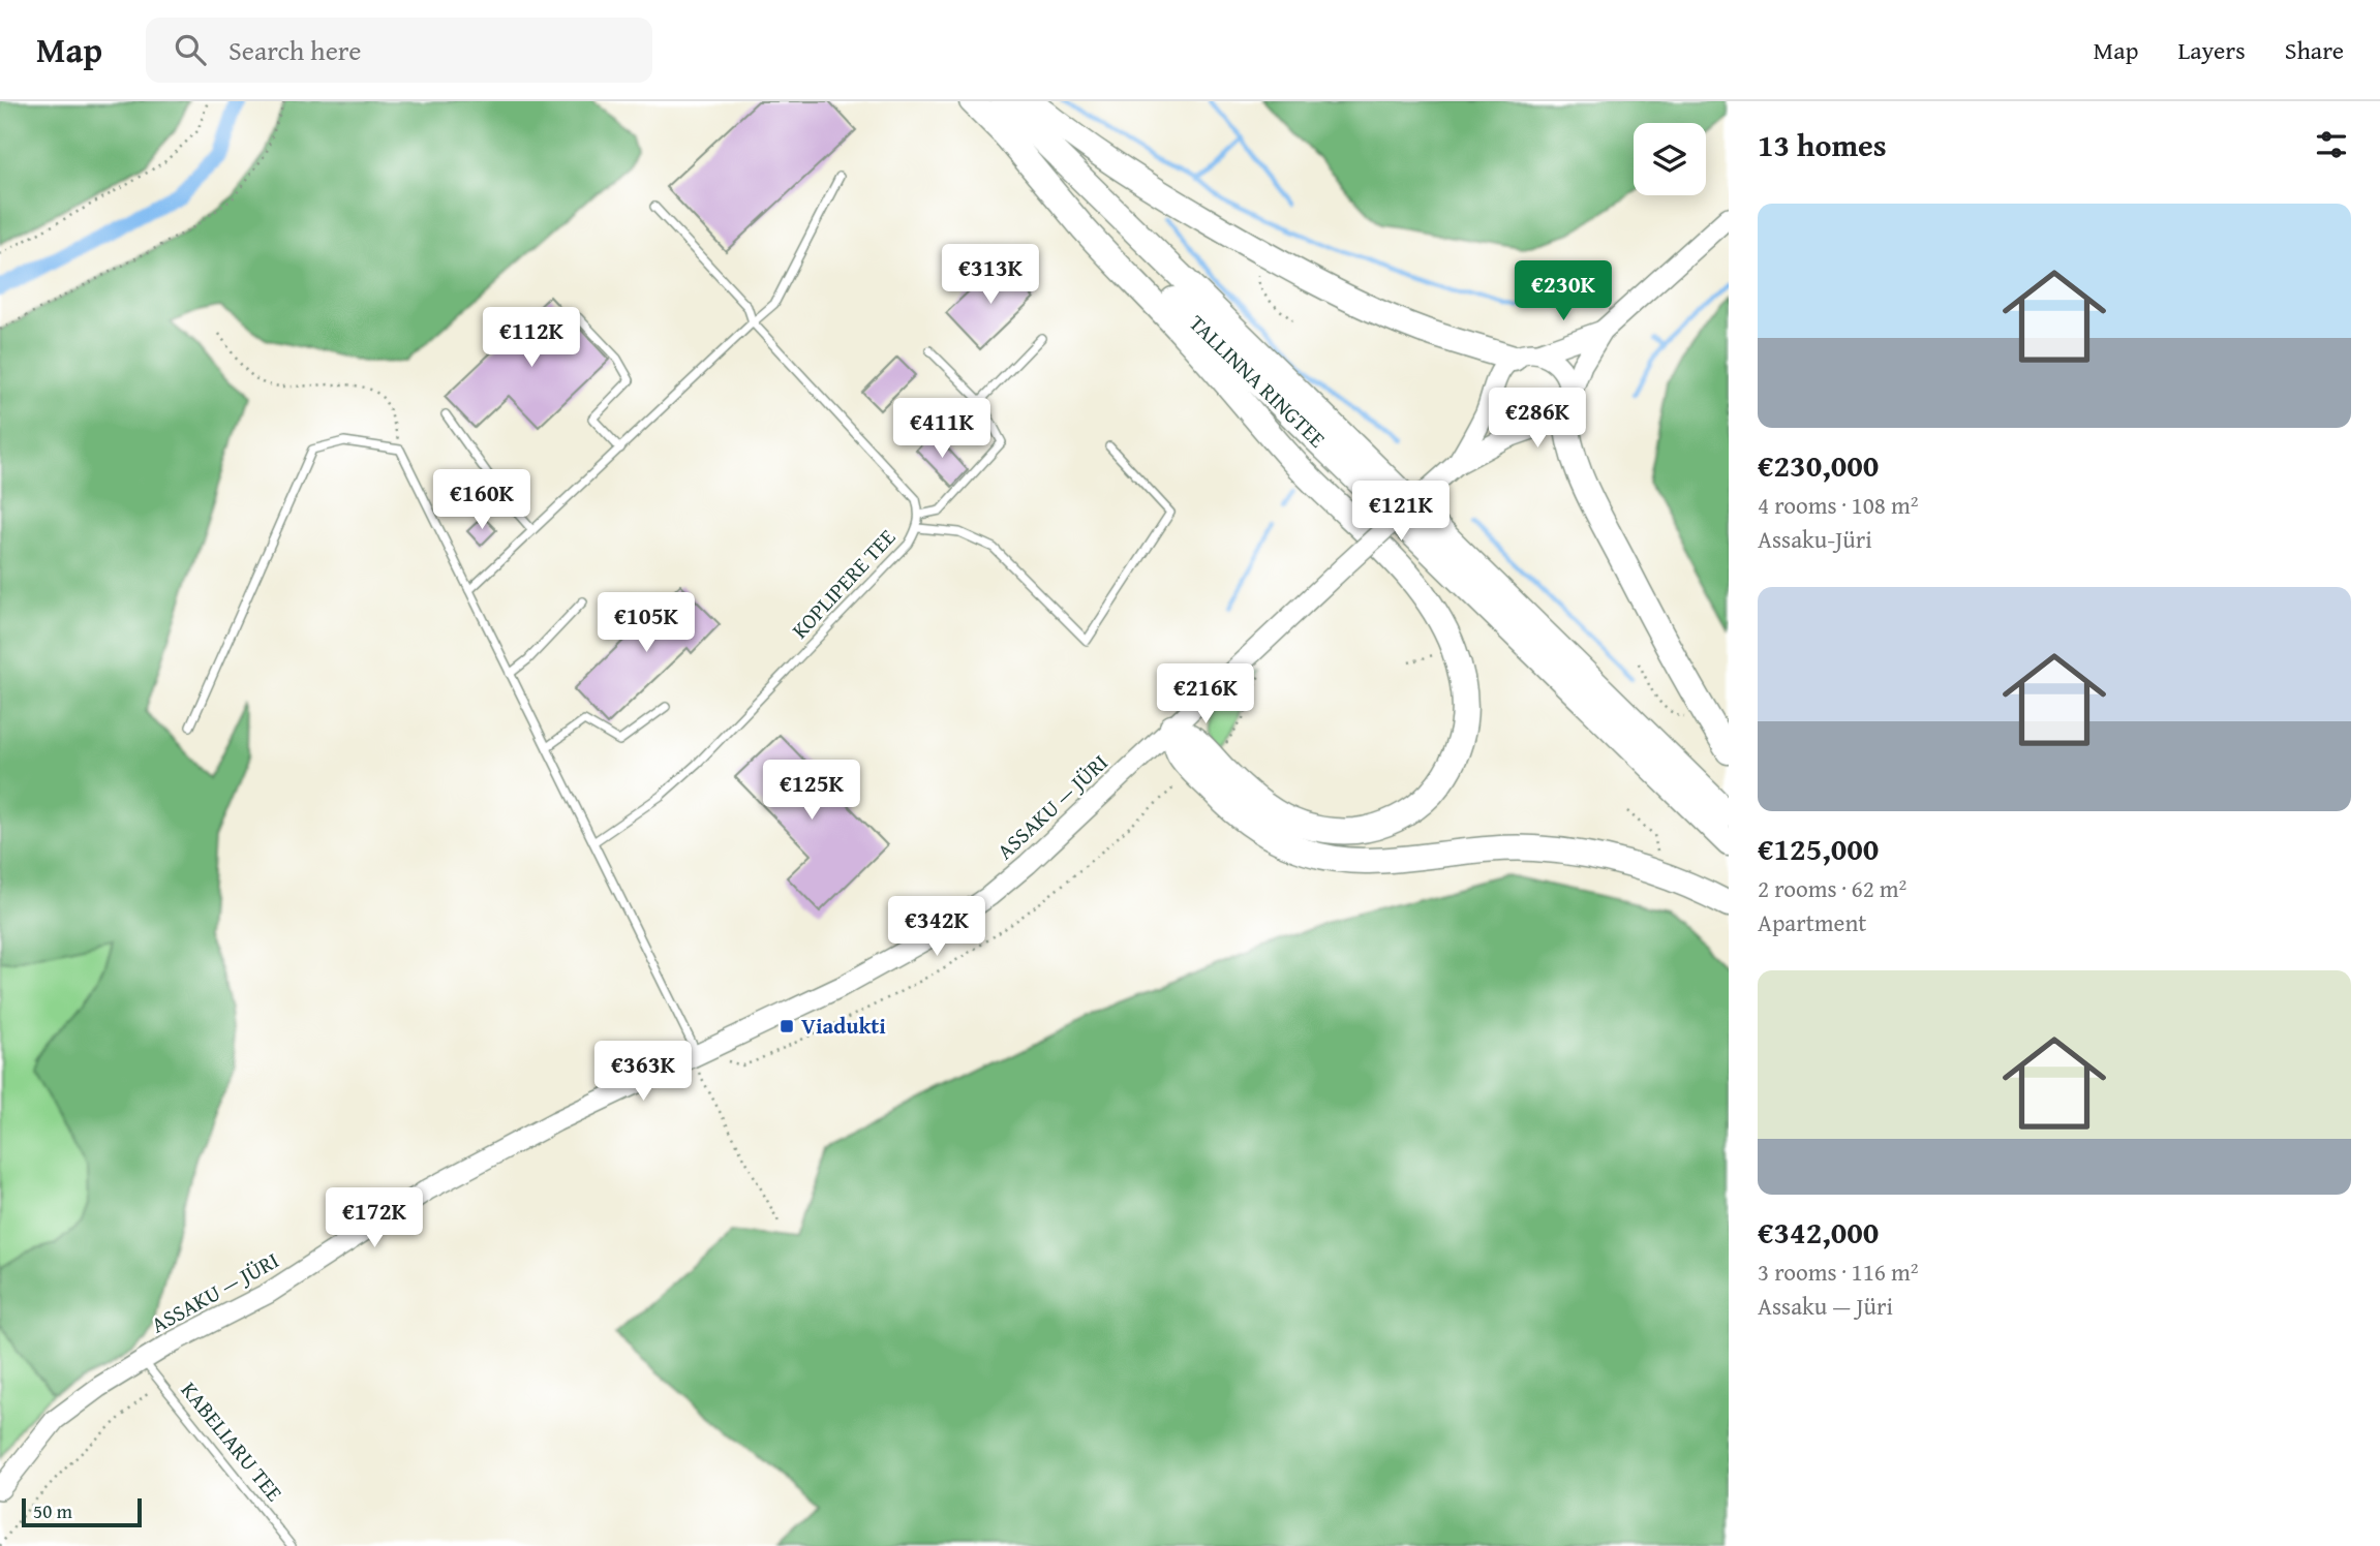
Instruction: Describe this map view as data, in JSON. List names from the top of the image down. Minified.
{"streets":{"highway":["TALLINNA RINGTEE"],"street":["ASSAKU — JÜRI"],"lane":["KOPLIPERE TEE","KABELIARU TEE"]},"crossings":[["ASSAKU — JÜRI","KABELIARU TEE"]],"places":{"transit":["Viadukti"]},"scale_bar":"50 m","page":{"header":"Map","search":"Search here","nav":["Map","Layers","Share"],"heading":"13 homes","list":[{"name":"€230,000","note":"4 rooms · 108 m² · Assaku-Jüri"},{"name":"€125,000","note":"2 rooms · 62 m² · Apartment"},{"name":"€342,000","note":"3 rooms · 116 m² · Assaku — Jüri"}],"price":["€313K","€230K","€112K","€286K","€411K","€160K","€121K","€105K","€216K","€125K","€342K","€363K","€172K"],"scale":"50 m"}}
